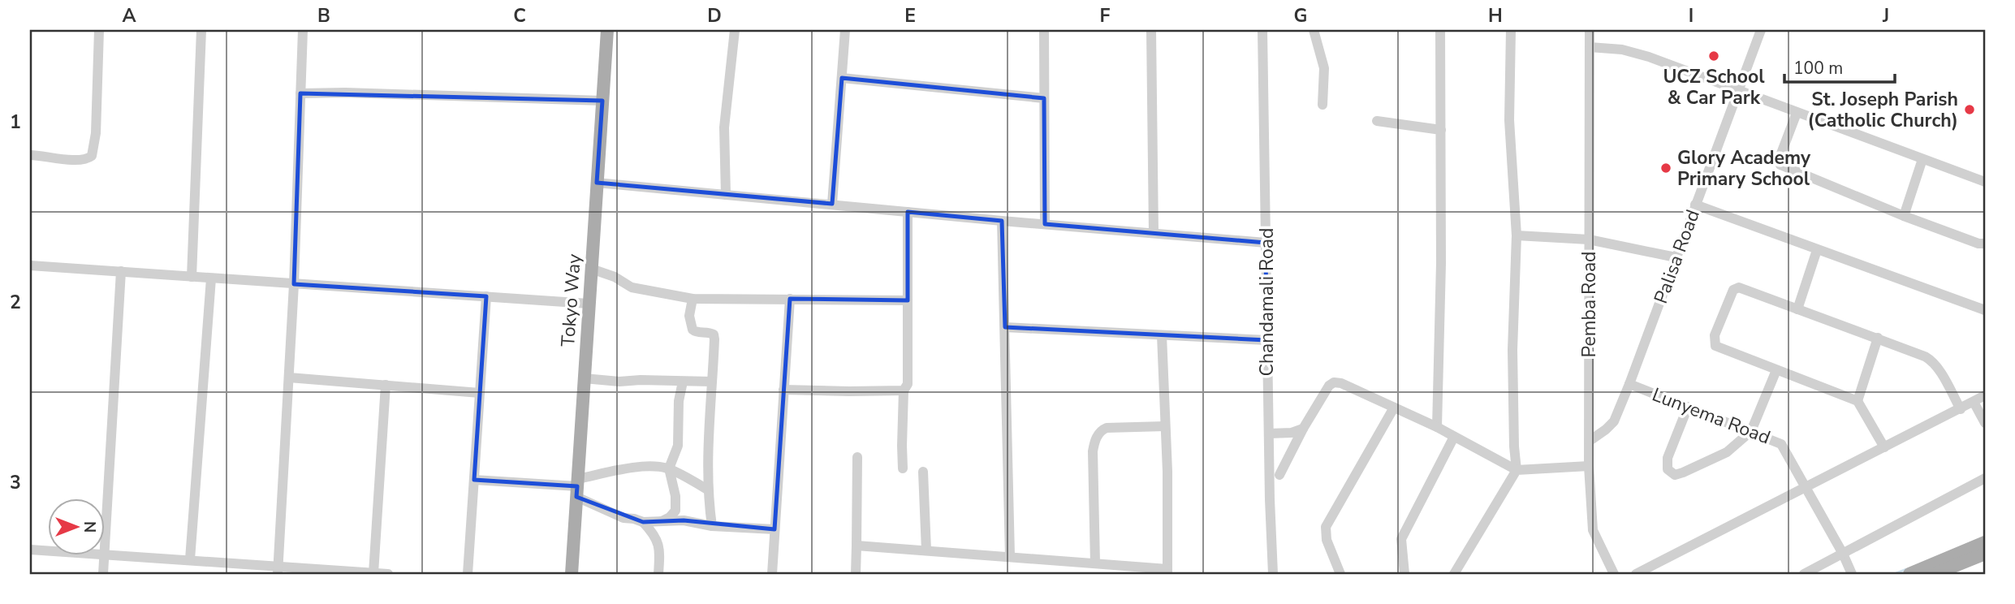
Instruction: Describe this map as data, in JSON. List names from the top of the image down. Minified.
{"streets":{"main road":["Tokyo Way"],"street":["Palisa Road","Chandamali Road","Pemba Road","Lunyema Road"]},"crossings":[["Palisa Road","Pemba Road"],["Palisa Road","Lunyema Road"]],"places":["UCZ School & Car Park","St. Joseph Parish (Catholic Church)","Glory Academy Primary School"],"scale_bar":"100 m","north":"right","grid":{"columns":["A","B","C","D","E","F","G","H","I","J"],"rows":["1","2","3"]}}
